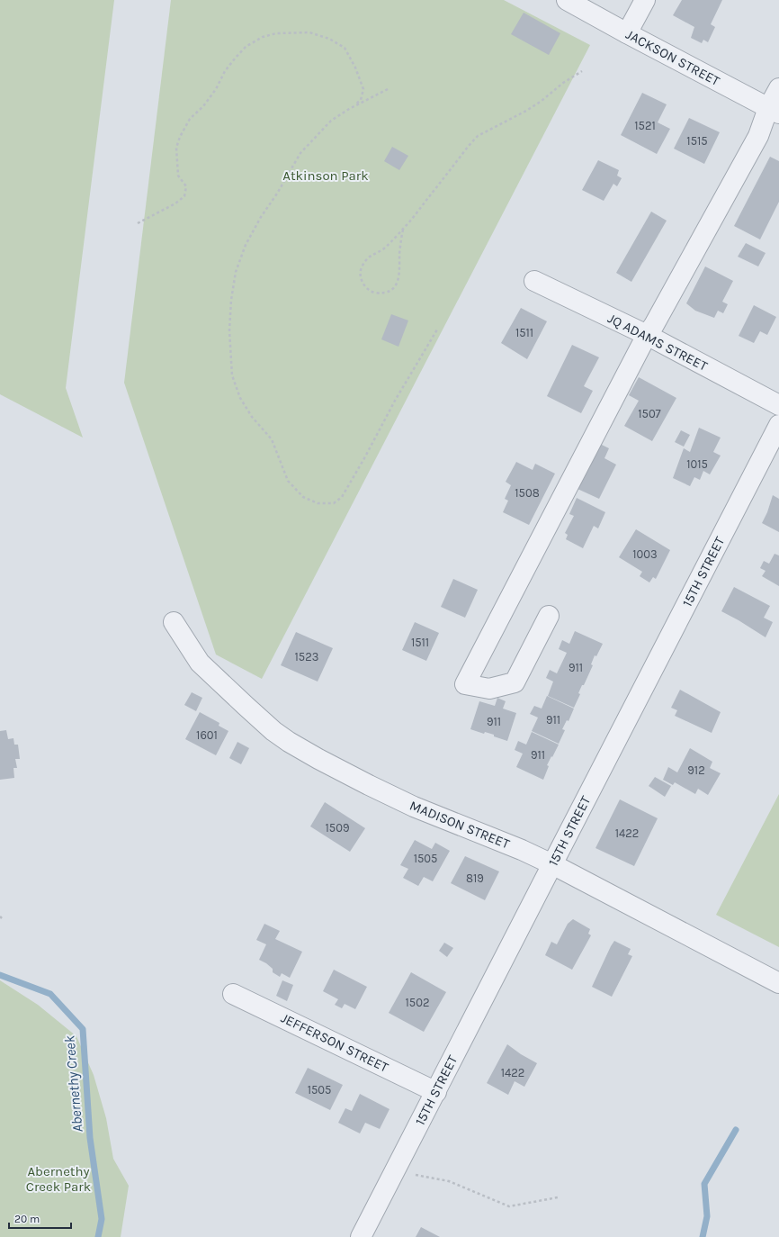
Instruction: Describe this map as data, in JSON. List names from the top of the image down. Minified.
{"streets":{"street":["JACKSON STREET","JQ ADAMS STREET","15TH STREET","MADISON STREET","JEFFERSON STREET"]},"crossings":[["15TH STREET","MADISON STREET"],["15TH STREET","JEFFERSON STREET"]],"water":["Abernethy Creek"],"parks":["Atkinson Park","Abernethy Creek Park"],"house_numbers":["1521","1515","1511","1507","1015","1508","1003","1511","1523","911","911","911","1601","911","912","1509","1422","1505","819","1502","1422","1505"],"scale_bar":"20 m"}
